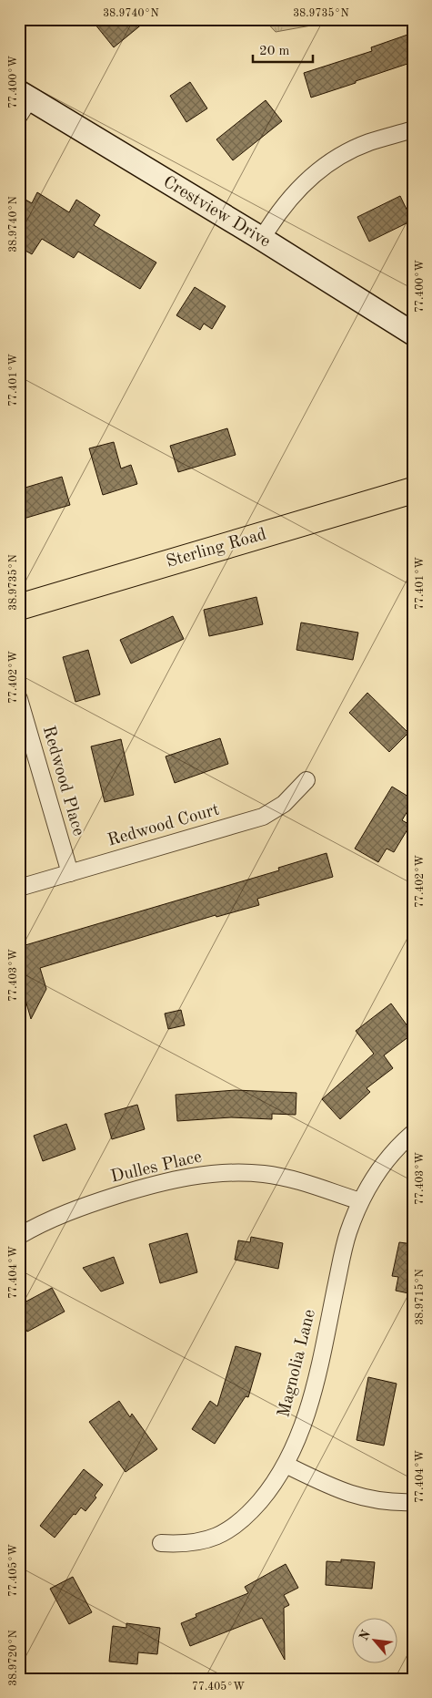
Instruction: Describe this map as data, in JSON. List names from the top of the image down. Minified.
{"streets":{"main road":["Crestview Drive","Sterling Road"],"street":["Redwood Place","Redwood Court","Dulles Place","Magnolia Lane"]},"crossings":[["Redwood Place","Redwood Court"],["Dulles Place","Magnolia Lane"]],"scale_bar":"20 m","north":"top left","coordinates":["38.9740°N","38.9735°N","77.400°W","77.401°W","77.402°W","77.403°W","77.404°W","38.9715°N","77.405°W","38.9720°N"]}
